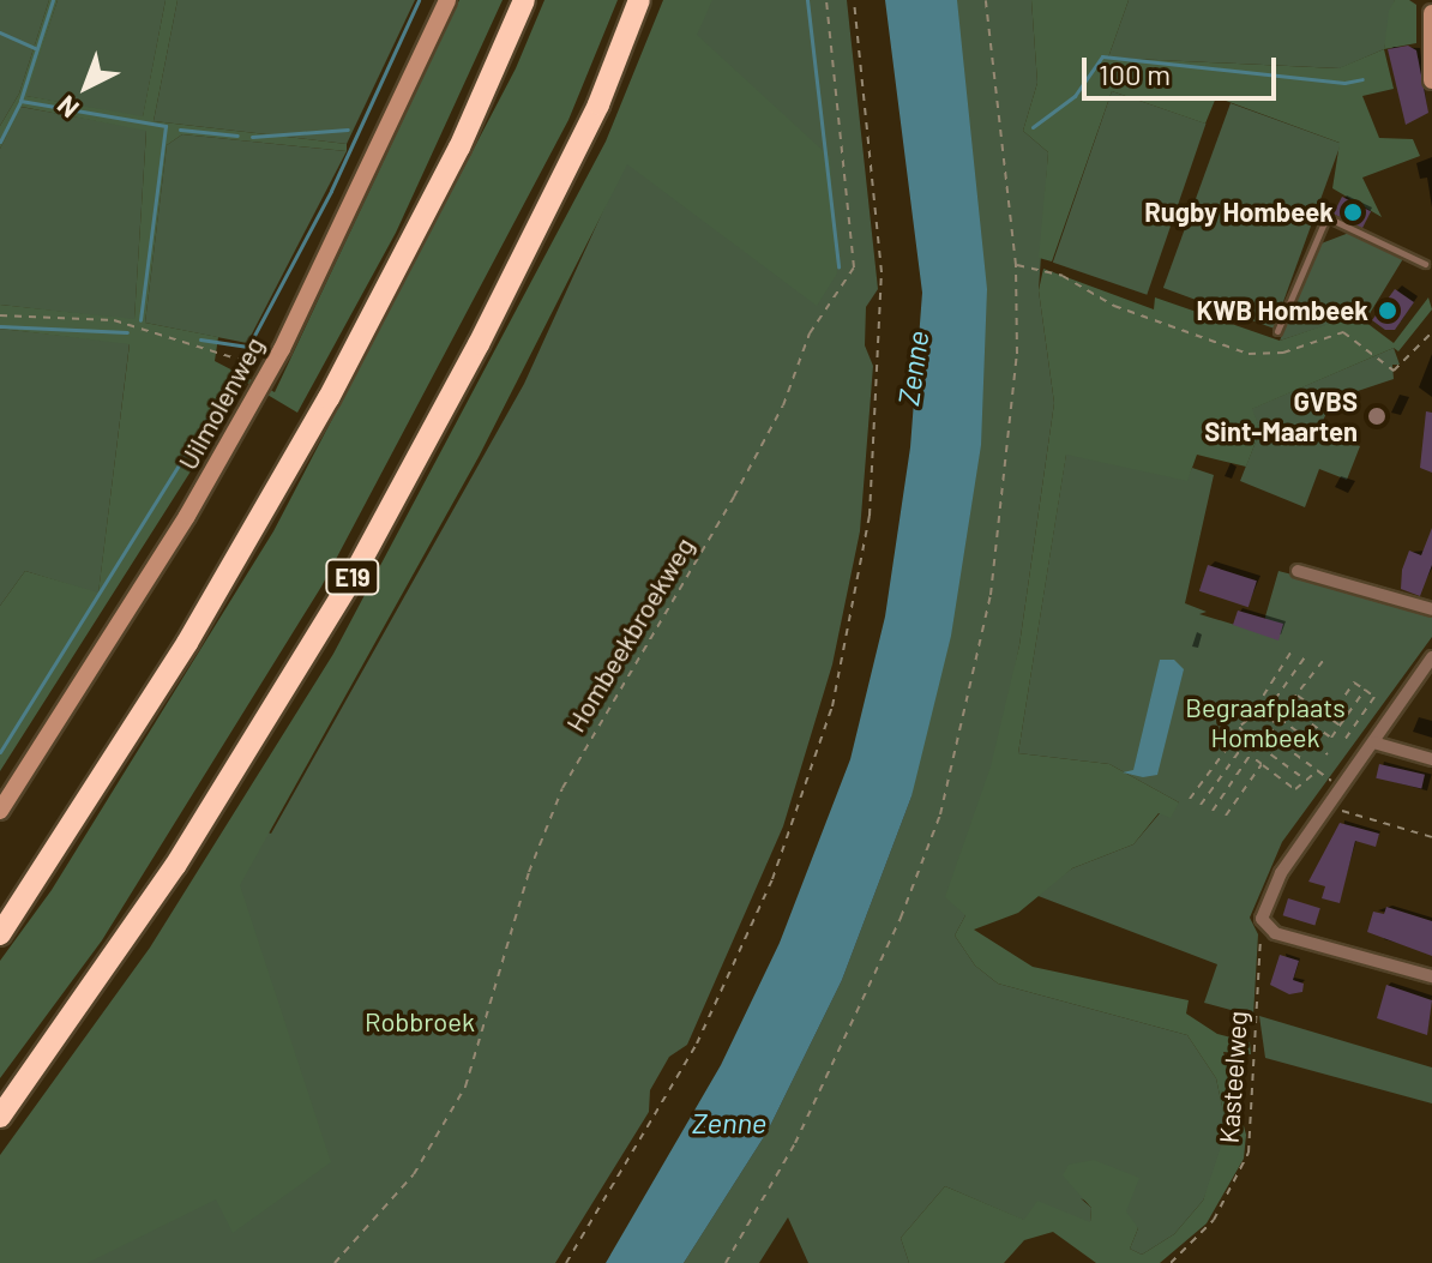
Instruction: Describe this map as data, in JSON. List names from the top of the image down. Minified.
{"streets":{"highway":["E19"],"main road":["Uilmolenweg"],"path":["Hombeekbroekweg","Kasteelweg"]},"water":["Zenne"],"parks":["Begraafplaats Hombeek","Robbroek"],"places":["Rugby Hombeek","KWB Hombeek","GVBS Sint-Maarten"],"scale_bar":"100 m","north":"bottom left"}
